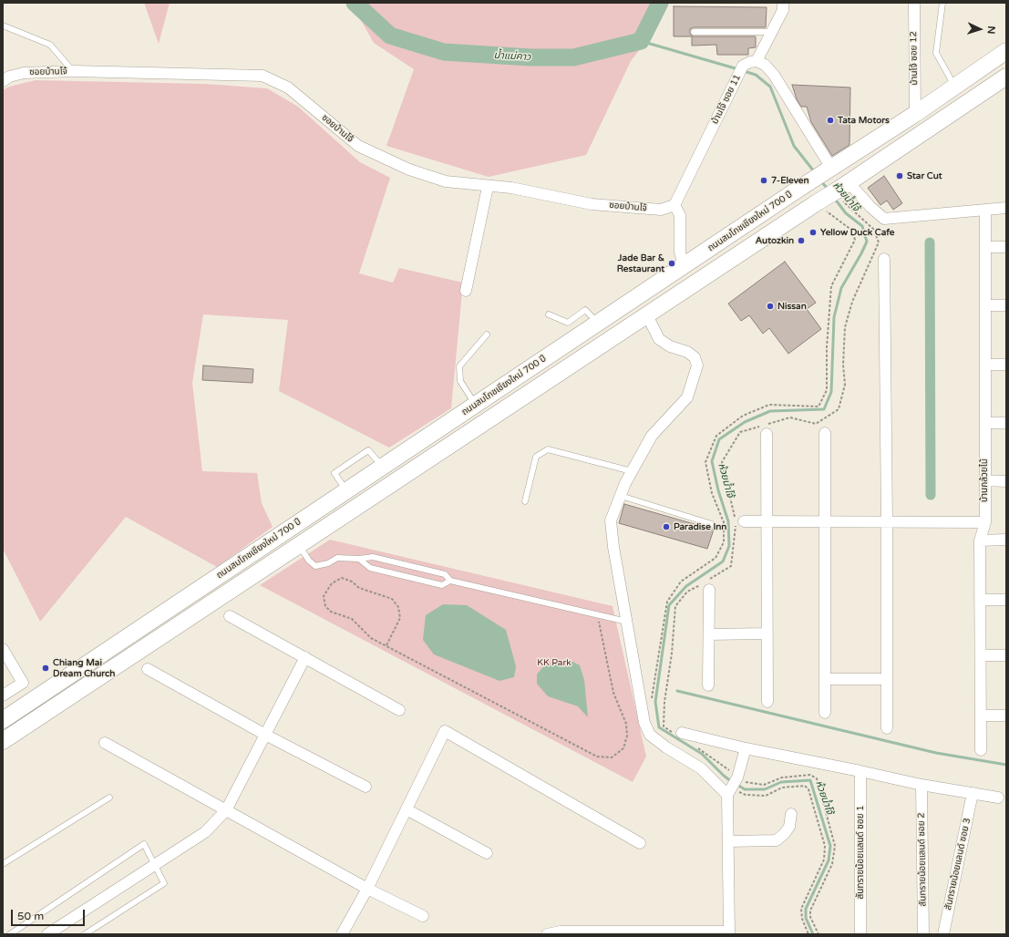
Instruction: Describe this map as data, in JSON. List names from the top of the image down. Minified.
{"streets":{"main road":["ถนนสมโภชเชียงใหม่ 700 ปี"],"street":["บ้านโจ้ ซอย 12","ซอยบ้านโจ้","บ้านโจ้ ซอย 11","บ้านกล้วยไม้","สันทรายน้อยแลนด์ ซอย 1","สันทรายน้อยแลนด์ ซอย 2","สันทรายน้อยแลนด์ ซอย 3"]},"crossings":[["บ้านโจ้ ซอย 12","ถนนสมโภชเชียงใหม่ 700 ปี"],["ซอยบ้านโจ้","บ้านโจ้ ซอย 11"]],"water":["น้ำแม่คาว","ห้วยน้ำโจ้"],"parks":["KK Park"],"places":["Tata Motors","Star Cut","7-Eleven","Yellow Duck Cafe","Autozkin","Jade Bar & Restaurant","Nissan","Paradise Inn","Chiang Mai Dream Church"],"scale_bar":"50 m","north":"right"}
